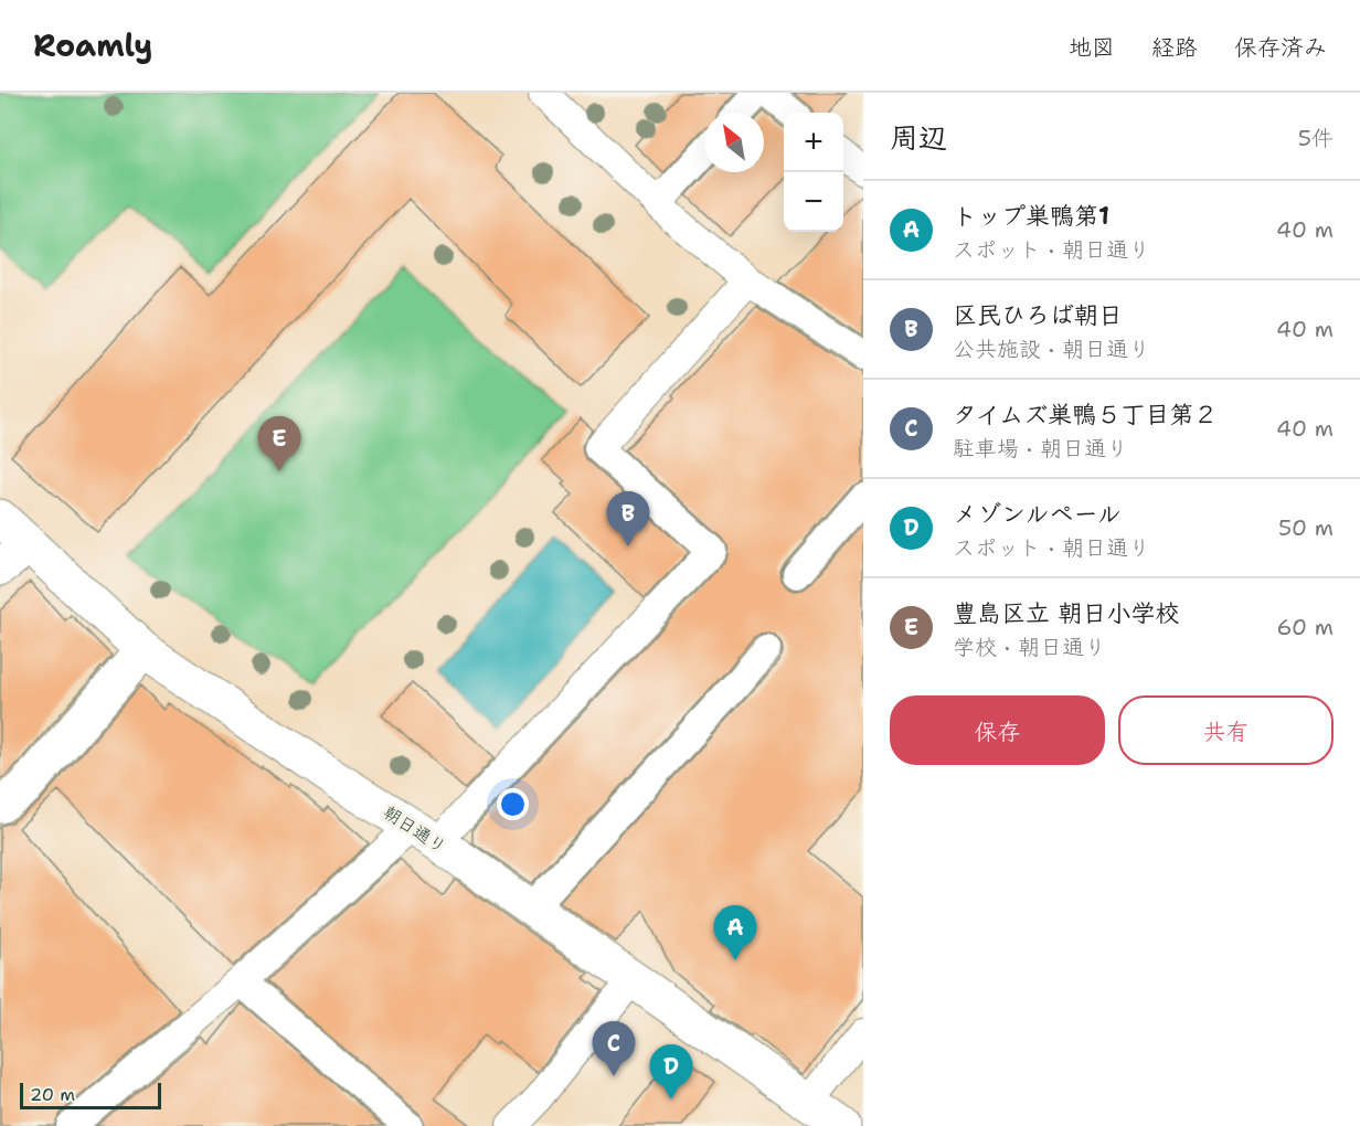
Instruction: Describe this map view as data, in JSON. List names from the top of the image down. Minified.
{"streets":{"street":["朝日通り"]},"scale_bar":"20 m","north":"top left","page":{"header":"Roamly","nav":["地図","経路","保存済み"],"heading":["周辺","5件"],"map_buttons":["+","−"],"list":[{"mark":"A","name":"トップ巣鴨第1","note":"スポット · 朝日通り","value":"40 m"},{"mark":"B","name":"区民ひろば朝日","note":"公共施設 · 朝日通り","value":"40 m"},{"mark":"C","name":"タイムズ巣鴨５丁目第２","note":"駐車場 · 朝日通り","value":"40 m"},{"mark":"D","name":"メゾンルペール","note":"スポット · 朝日通り","value":"50 m"},{"mark":"E","name":"豊島区立 朝日小学校","note":"学校 · 朝日通り","value":"60 m"}],"pins":["E","B","A","C","D"],"buttons":["保存","共有"],"scale":"20 m"}}
